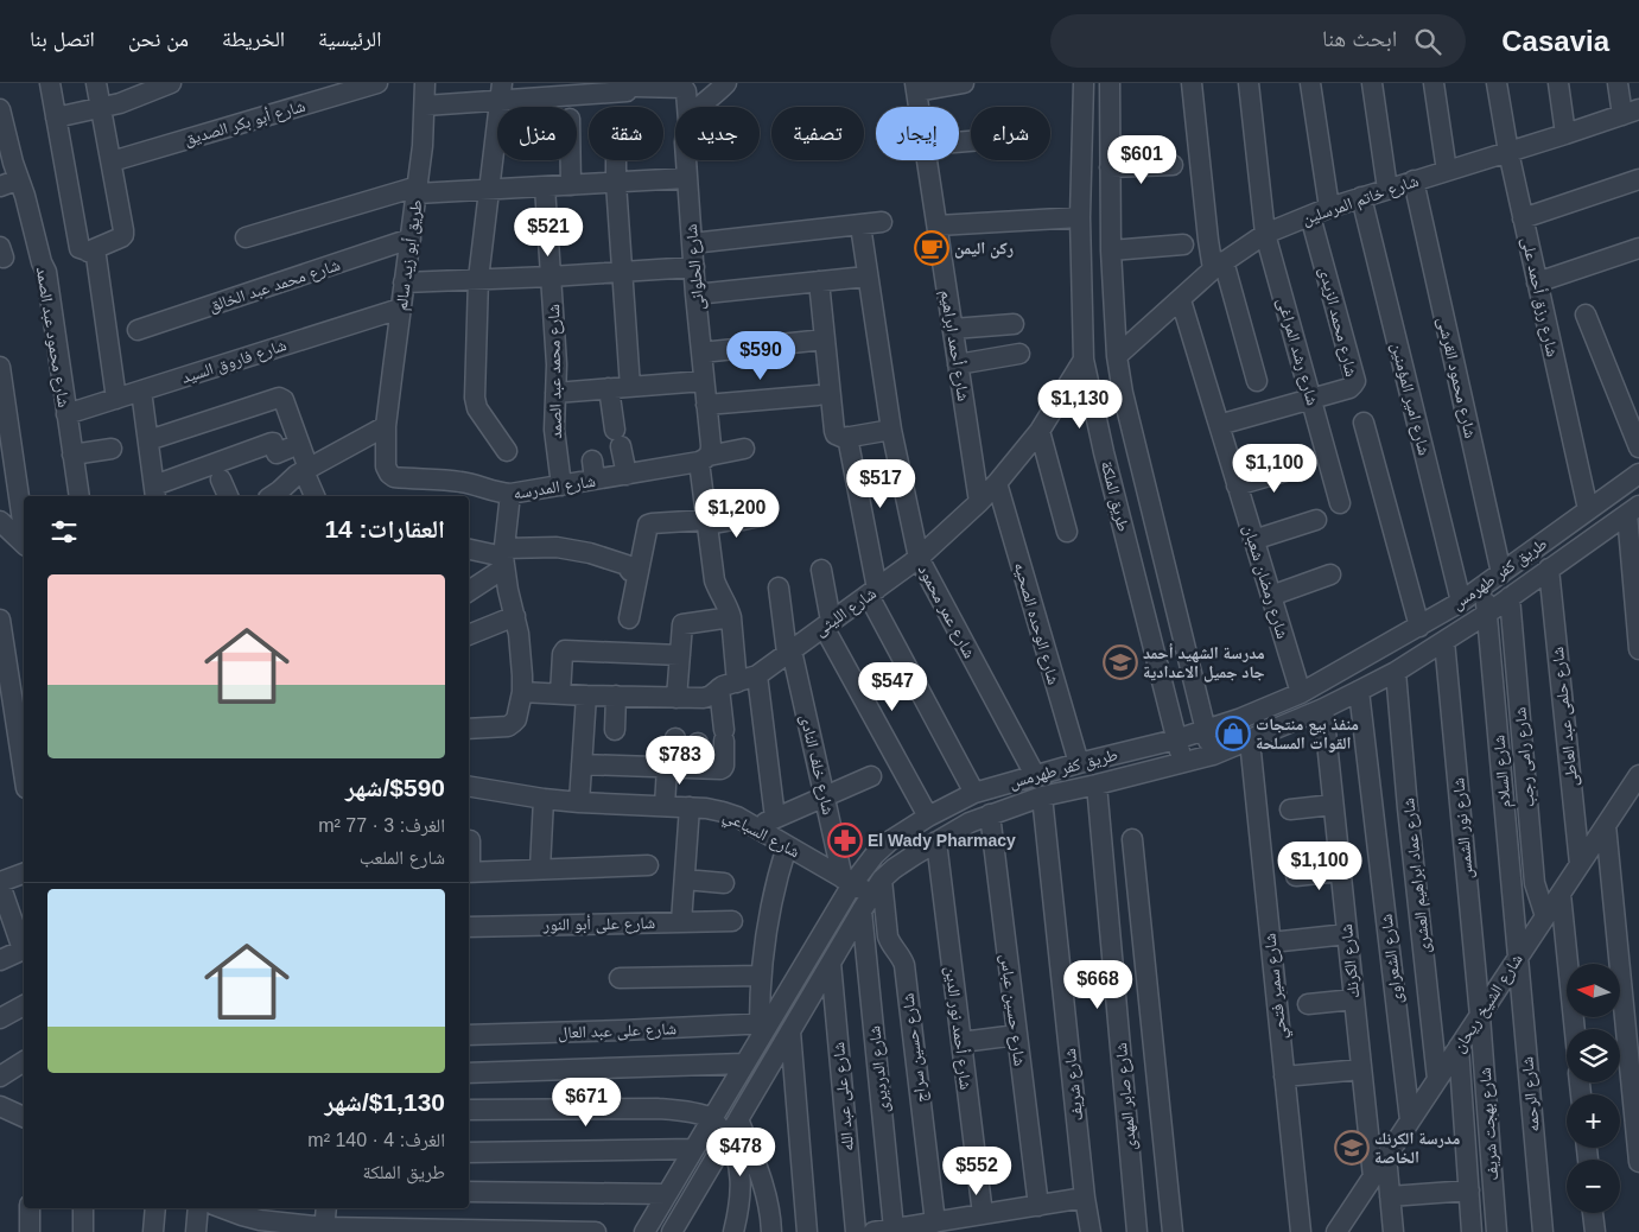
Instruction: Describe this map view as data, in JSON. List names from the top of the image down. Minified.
{"streets":{"street":["شارع أبو بكر الصديق","شارع خاتم المرسلين","طريق أبو زيد سالم","شارع الحلوانى","شارع محمد عبد الخالق","شارع رزق أحمد على","شارع محمد الزيدى","شارع محمود عبد الصمد","شارع أحمد ابراهيم","شارع رشد المراغى","شارع فاروق السيد","شارع محمد عبد الصمد","شارع محمود القرشى","شارع امير المؤمنين","شارع المدرسه","طريق الملكة","طريق كفر طهرمس","شارع رمضان شعبان","شارع الليثى","شارع عمر محمود","شارع الوحده الصحيه","شارع حلمى عبد العاطى","شارع رامى رجب","شارع خلف النادى","شارع السلام","شارع نور الشمس","شارع السباعي","شارع عماد ابراهيم العشرى","شارع على أبو النور","شارع الشعراوى","شارع الكرنك","شارع سمير فتحي","شارع الشيخ ريحان","شارع حسين عباس","شارع أحمد نور الدين","شارع على عبد العال","شارع حسين سراج","شارع الدرديرى","شارع شريف","شارع الرحمه","شارع على عبد الله","شارع صابر المهدى","شارع بهجت شريف"]},"crossings":[["شارع خاتم المرسلين","شارع رزق أحمد على"],["شارع خاتم المرسلين","شارع محمد الزيدى"],["شارع خاتم المرسلين","شارع رشد المراغى"],["شارع خاتم المرسلين","شارع محمود القرشى"],["شارع خاتم المرسلين","شارع امير المؤمنين"],["شارع خاتم المرسلين","طريق الملكة"],["شارع خاتم المرسلين","شارع رمضان شعبان"],["طريق أبو زيد سالم","شارع محمد عبد الخالق"],["طريق أبو زيد سالم","شارع فاروق السيد"],["طريق أبو زيد سالم","شارع المدرسه"],["شارع الحلوانى","شارع المدرسه"],["شارع الحلوانى","شارع الليثى"],["شارع رزق أحمد على","طريق كفر طهرمس"],["شارع محمد الزيدى","شارع رشد المراغى"],["شارع محمود عبد الصمد","شارع فاروق السيد"],["شارع أحمد ابراهيم","شارع الليثى"],["شارع محمد عبد الصمد","شارع المدرسه"],["شارع محمود القرشى","طريق كفر طهرمس"],["شارع امير المؤمنين","طريق كفر طهرمس"],["طريق الملكة","طريق كفر طهرمس"],["طريق الملكة","شارع الليثى"],["طريق كفر طهرمس","شارع رمضان شعبان"],["طريق كفر طهرمس","شارع عمر محمود"],["طريق كفر طهرمس","شارع الوحده الصحيه"],["طريق كفر طهرمس","شارع حلمى عبد العاطى"],["طريق كفر طهرمس","شارع رامى رجب"],["طريق كفر طهرمس","شارع خلف النادى"],["طريق كفر طهرمس","شارع السلام"],["طريق كفر طهرمس","شارع نور الشمس"],["طريق كفر طهرمس","شارع السباعي"],["طريق كفر طهرمس","شارع عماد ابراهيم العشرى"],["طريق كفر طهرمس","شارع الشعراوى"],["طريق كفر طهرمس","شارع الكرنك"],["طريق كفر طهرمس","شارع سمير فتحي"],["طريق كفر طهرمس","شارع حسين عباس"],["طريق كفر طهرمس","شارع أحمد نور الدين"],["طريق كفر طهرمس","شارع على عبد العال"],["طريق كفر طهرمس","شارع حسين سراج"],["طريق كفر طهرمس","شارع الدرديرى"],["طريق كفر طهرمس","شارع شريف"],["طريق كفر طهرمس","شارع على عبد الله"],["طريق كفر طهرمس","شارع صابر المهدى"],["شارع الليثى","شارع عمر محمود"],["شارع الليثى","شارع الوحده الصحيه"],["شارع الليثى","شارع خلف النادى"],["شارع حلمى عبد العاطى","شارع الشيخ ريحان"],["شارع رامى رجب","شارع الشيخ ريحان"],["شارع خلف النادى","شارع السباعي"],["شارع السلام","شارع الشيخ ريحان"],["شارع السلام","شارع الرحمه"],["شارع نور الشمس","شارع الشيخ ريحان"],["شارع نور الشمس","شارع بهجت شريف"],["شارع السباعي","شارع حسين سراج"],["شارع السباعي","شارع الدرديرى"],["شارع عماد ابراهيم العشرى","شارع الشيخ ريحان"],["شارع الشعراوى","شارع الشيخ ريحان"],["شارع الكرنك","شارع الشيخ ريحان"],["شارع الشيخ ريحان","شارع الرحمه"],["شارع الشيخ ريحان","شارع بهجت شريف"],["شارع حسين سراج","شارع الدرديرى"]],"places":{"cafe":["ركن اليمن"],"school or university":["مدرسة الشهيد أحمد جاد جميل الاعدادية","مدرسة الكرنك الخاصة"],"shop":["منفذ بيع منتجات القوات المسلحة"],"pharmacy":["El Wady Pharmacy"]},"north":"left","page":{"header":"Casavia","search":"ابحث هنا","nav":["الرئيسية","الخريطة","من نحن","اتصل بنا"],"chip":["شراء","إيجار","تصفية","جديد","شقة","منزل"],"price":["$601","$521","$590","$1,130","$1,100","$517","$1,200","$547","$783","$1,100","$668","$671","$478","$552"],"heading":"العقارات: 14","list":[{"name":"$590/شهر","note":"الغرف: 3 · 77 m² · شارع الملعب"},{"name":"$1,130/شهر","note":"الغرف: 4 · 140 m² · طريق الملكة"}],"map_buttons":["+","−"]}}
